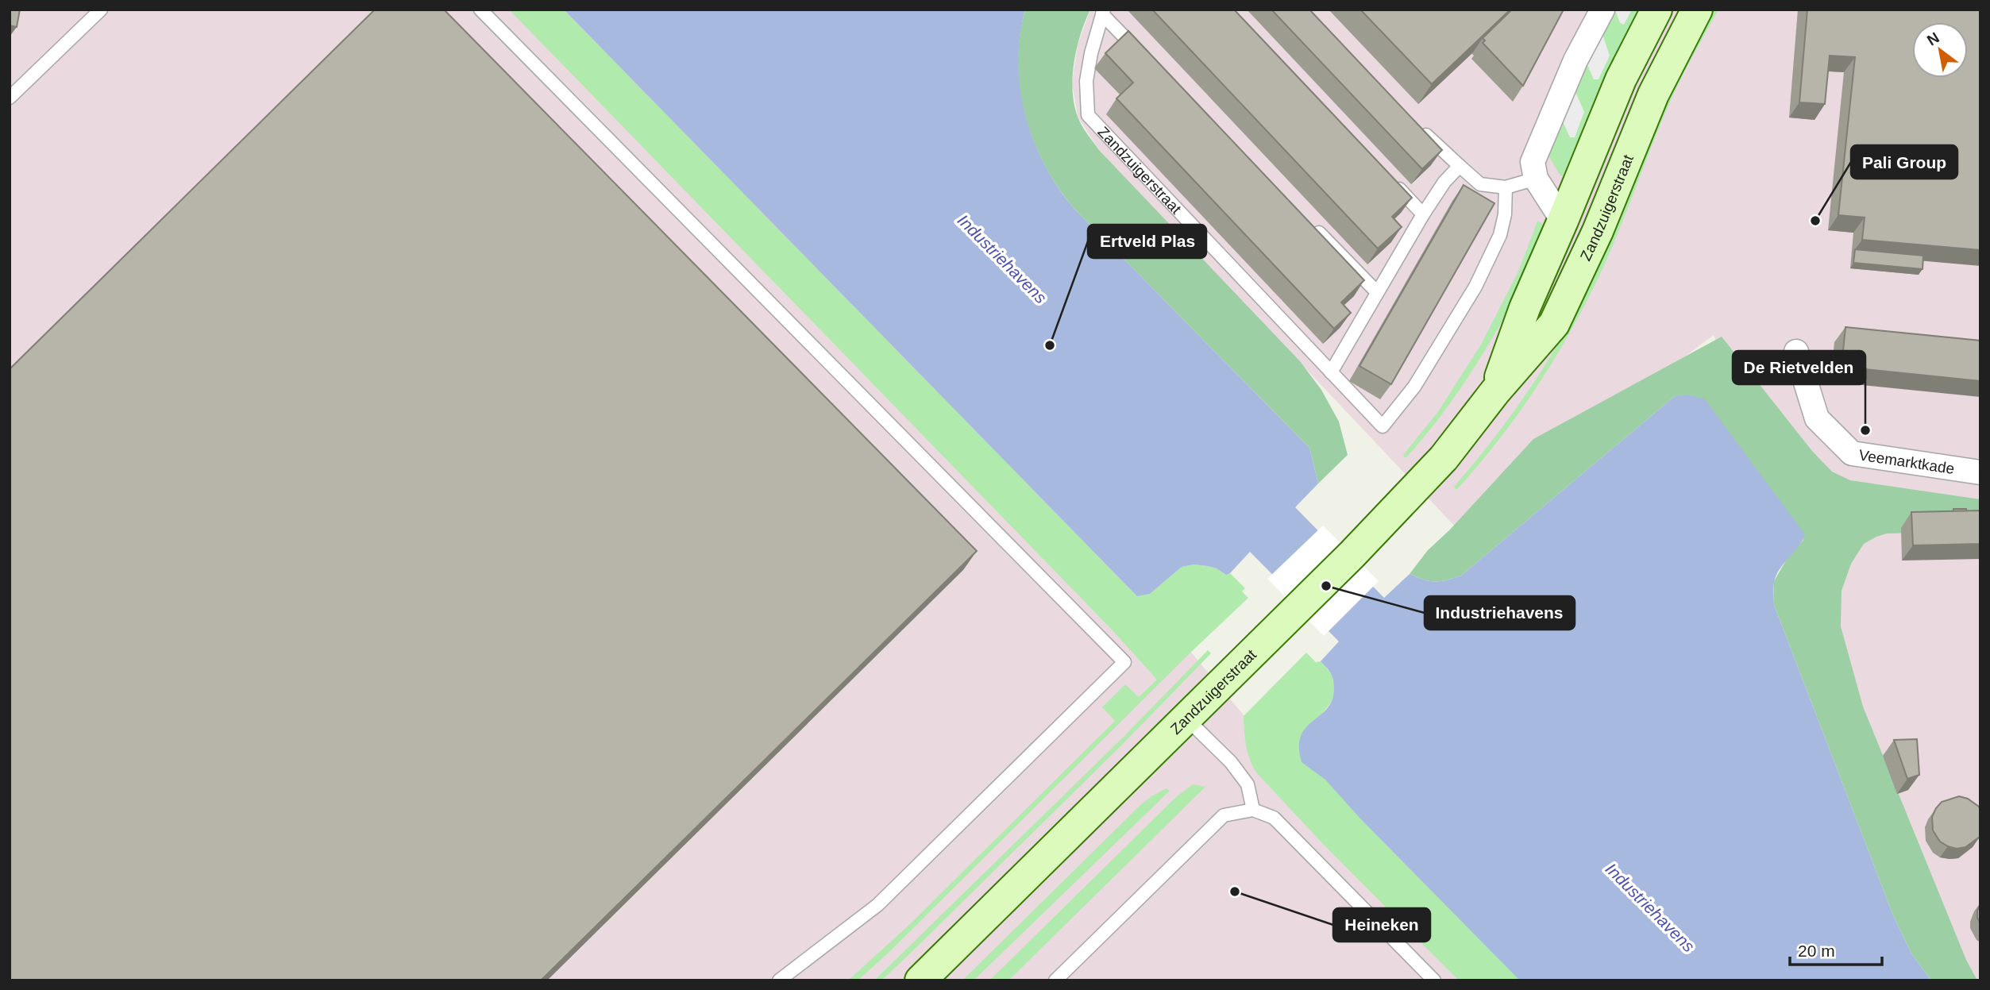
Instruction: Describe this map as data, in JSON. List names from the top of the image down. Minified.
{"streets":{"main road":["Zandzuigerstraat"],"street":["Veemarktkade"]},"water":["Industriehavens"],"places":["Pali Group","Ertveld Plas","De Rietvelden","Industriehavens","Heineken"],"scale_bar":"20 m","north":"top left"}
